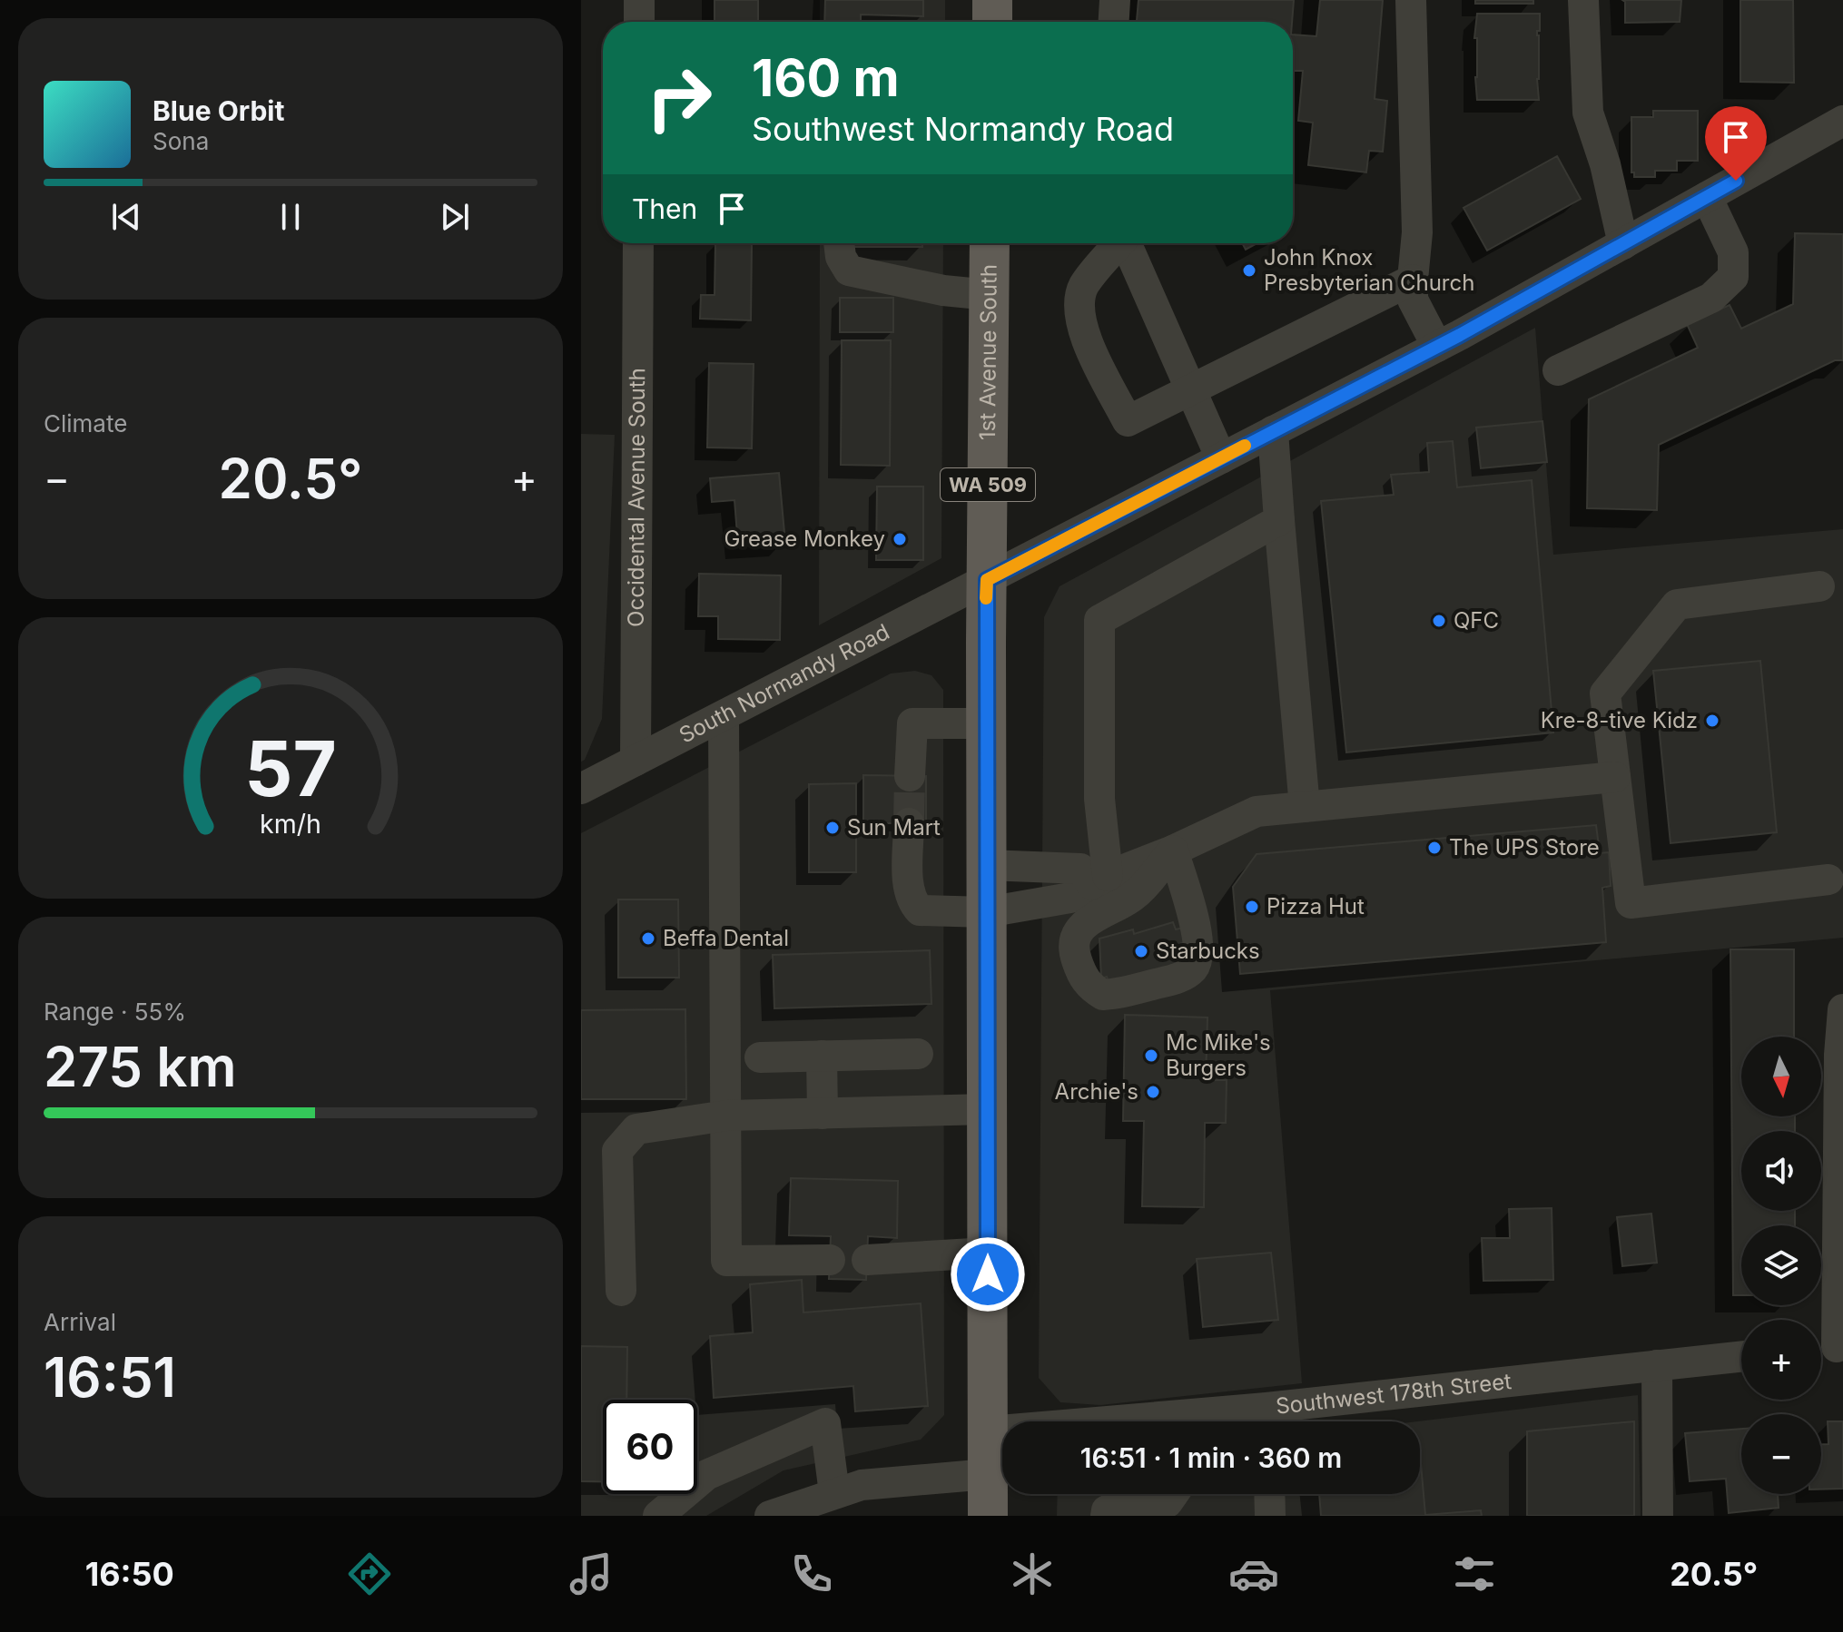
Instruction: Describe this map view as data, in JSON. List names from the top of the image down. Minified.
{"streets":{"main road":["1st Avenue South","WA 509"],"street":["Occidental Avenue South","South Normandy Road","Southwest 178th Street"]},"crossings":[["1st Avenue South","South Normandy Road"],["1st Avenue South","Southwest 178th Street"],["Occidental Avenue South","South Normandy Road"]],"places":["John Knox Presbyterian Church","Grease Monkey","QFC","Kre-8-tive Kidz","Sun Mart","The UPS Store","Pizza Hut","Beffa Dental","Starbucks","Mc Mike's Burgers","Archie's"],"north":"bottom","page":{"turn":["160 m","Southwest Normandy Road"],"song":["Blue Orbit","Sona"],"then":"Then","tile":["Climate",["Range · 55%","275 km"],["Arrival","16:51"]],"heat":["−","20.5°","+"],"map_buttons":["+","−"],"limit":"60","trip":"16:51 · 1 min · 360 m","tabs":["16:50","20.5°"],"gauge":["57","km/h"]}}
